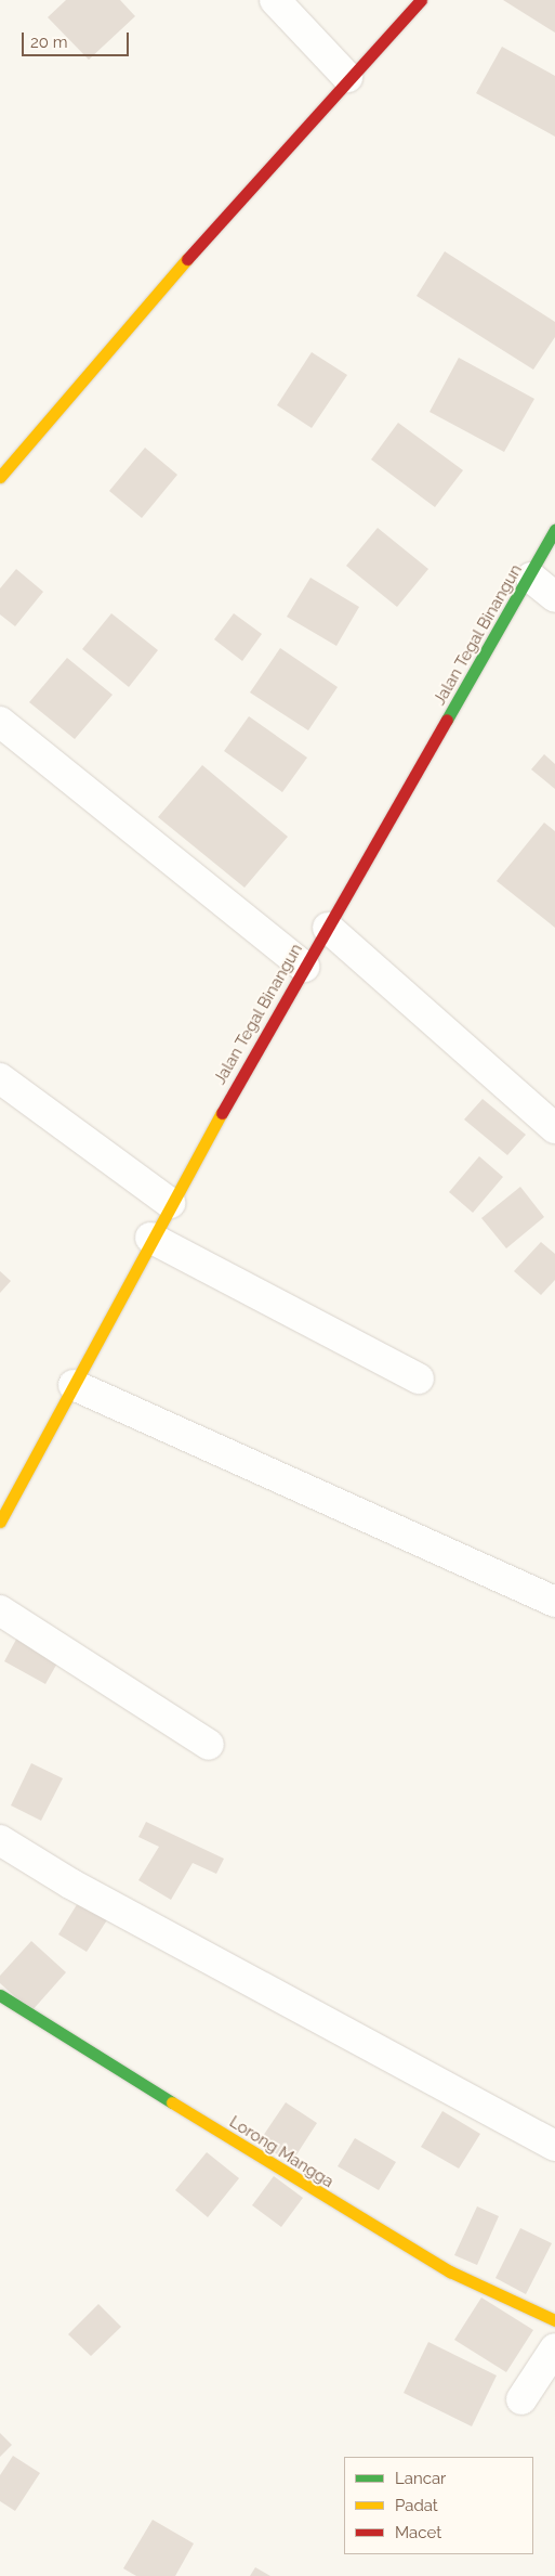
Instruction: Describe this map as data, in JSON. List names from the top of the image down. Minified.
{"streets":{"street":["Jalan Tegal Binangun","Lorong Mangga"]},"legend":["Lancar","Padat","Macet"],"scale_bar":"20 m"}
